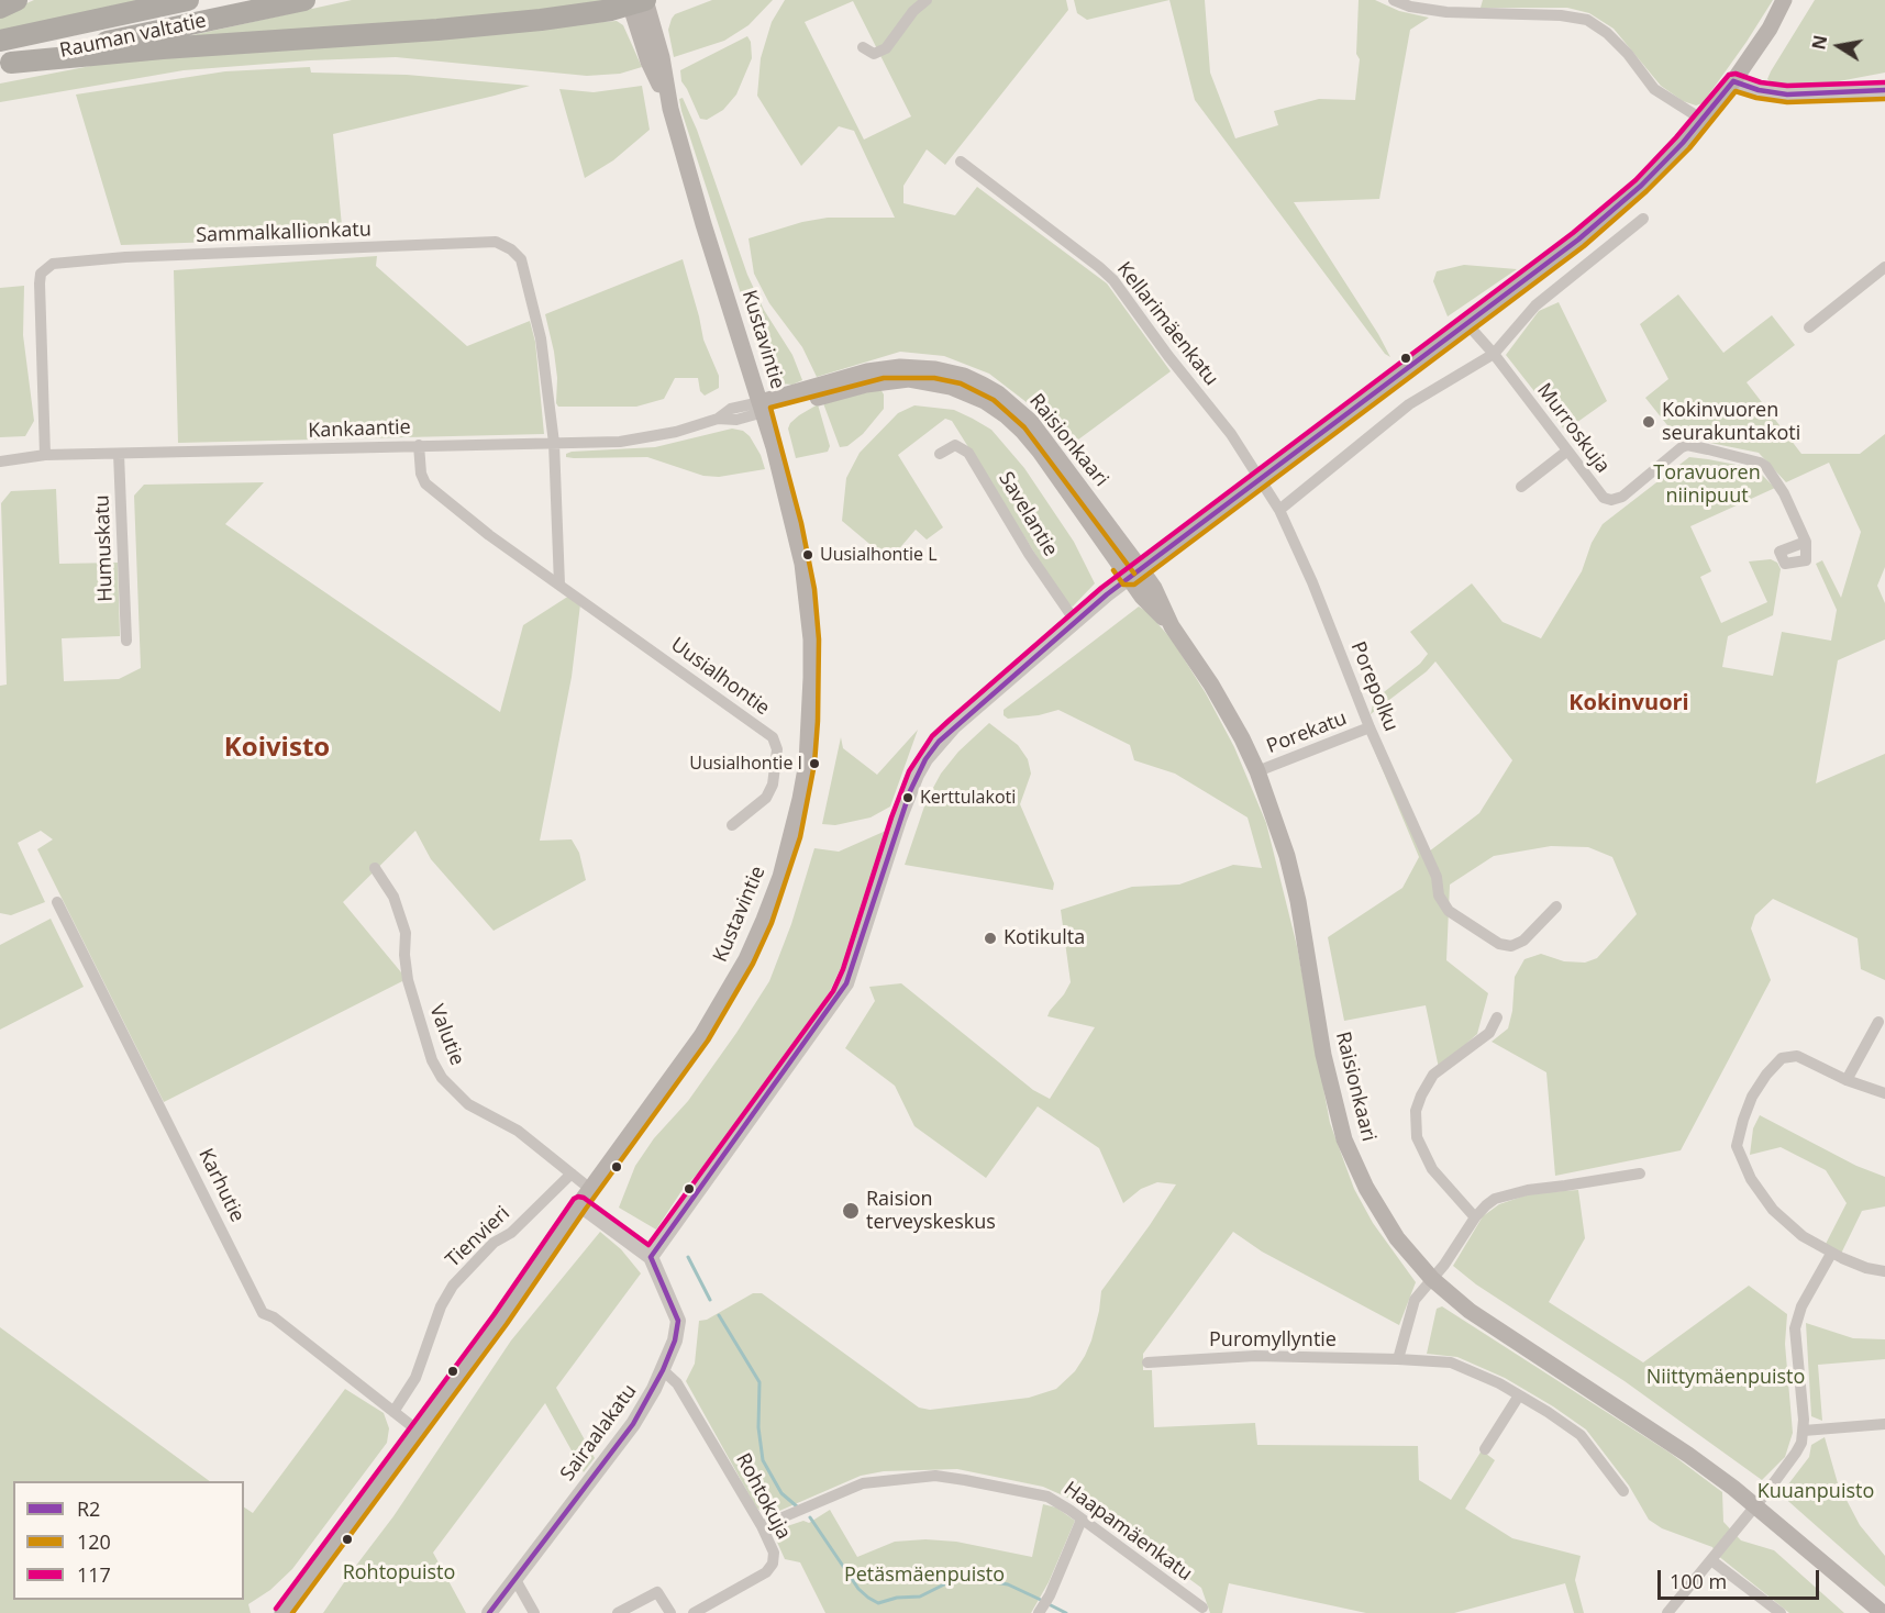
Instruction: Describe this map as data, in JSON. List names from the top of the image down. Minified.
{"streets":{"highway":["Rauman valtatie"],"main road":["Kustavintie","Raisionkaari"],"street":["Sammalkallionkatu","Kellarimäenkatu","Murroskuja","Kankaantie","Savelantie","Humuskatu","Uusialhontie","Porepolku","Porekatu","Valutie","Karhutie","Tienvieri","Puromyllyntie","Sairaalakatu","Rohtokuja","Haapamäenkatu"]},"crossings":[["Sammalkallionkatu","Kankaantie"],["Kellarimäenkatu","Porepolku"],["Kustavintie","Kankaantie"],["Kustavintie","Raisionkaari"],["Kustavintie","Valutie"],["Kustavintie","Karhutie"],["Kankaantie","Raisionkaari"],["Kankaantie","Humuskatu"],["Kankaantie","Uusialhontie"],["Raisionkaari","Porekatu"],["Porepolku","Porekatu"],["Valutie","Tienvieri"],["Karhutie","Tienvieri"],["Sairaalakatu","Rohtokuja"],["Rohtokuja","Haapamäenkatu"]],"districts":["Kokinvuori","Koivisto"],"parks":["Toravuoren niinipuut","Niittymäenpuisto","Kuuanpuisto","Rohtopuisto","Petäsmäenpuisto"],"places":["Kokinvuoren seurakuntakoti","Uusialhontie L","Uusialhontie I","Kerttulakoti","Kotikulta","Raision terveyskeskus"],"lines":["transit line 117","transit line R2","transit line 120"],"legend":["R2","120","117"],"scale_bar":"100 m","north":"left"}
